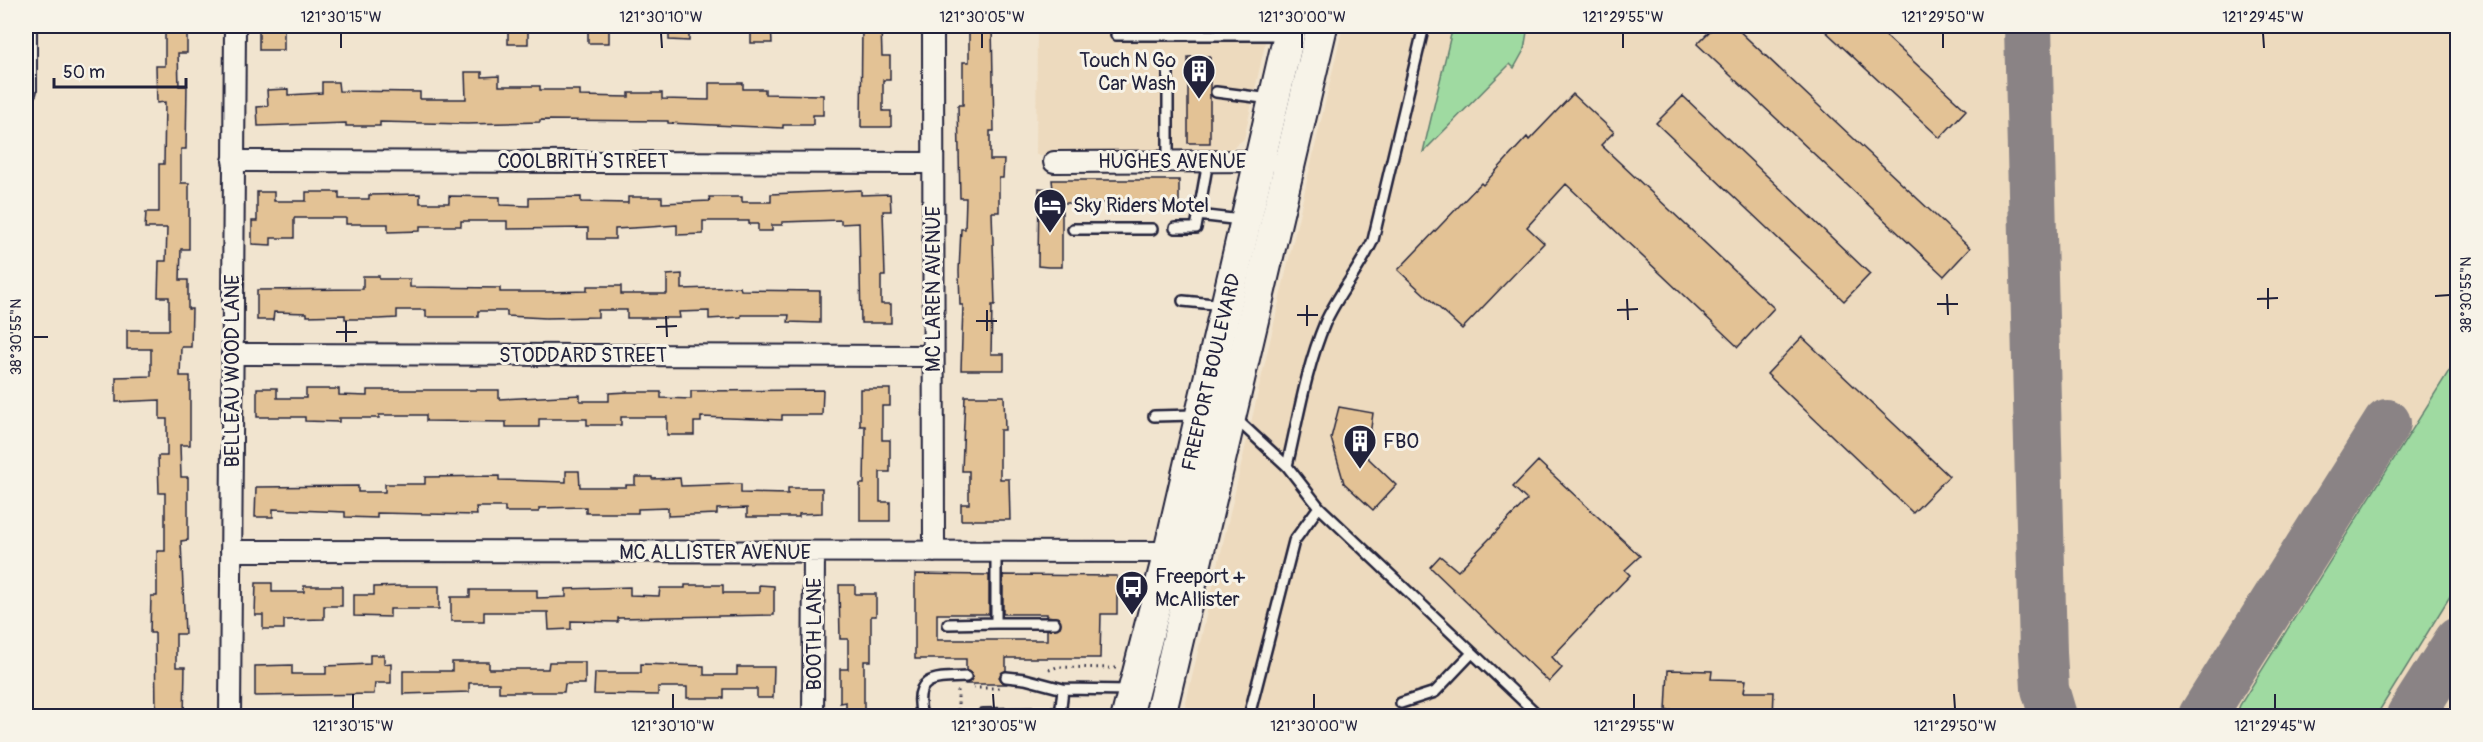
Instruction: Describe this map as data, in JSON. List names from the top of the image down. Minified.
{"streets":{"main road":["FREEPORT BOULEVARD"],"street":["COOLBRITH STREET","HUGHES AVENUE","MC LAREN AVENUE","STODDARD STREET","BELLEAU WOOD LANE","MC ALLISTER AVENUE","BOOTH LANE"]},"crossings":[["COOLBRITH STREET","MC LAREN AVENUE"],["COOLBRITH STREET","BELLEAU WOOD LANE"],["HUGHES AVENUE","FREEPORT BOULEVARD"],["MC LAREN AVENUE","STODDARD STREET"],["MC LAREN AVENUE","MC ALLISTER AVENUE"],["STODDARD STREET","BELLEAU WOOD LANE"],["BELLEAU WOOD LANE","MC ALLISTER AVENUE"],["FREEPORT BOULEVARD","MC ALLISTER AVENUE"],["MC ALLISTER AVENUE","BOOTH LANE"]],"places":{"building":["Touch N Go Car Wash","FBO"],"hotel":["Sky Riders Motel"],"bus stop":["Freeport + McAllister"]},"scale_bar":"50 m","coordinates":["121°30'15\"W","121°30'10\"W","121°30'05\"W","121°30'00\"W","121°29'55\"W","121°29'50\"W","121°29'45\"W","38°30'55\"N"]}
